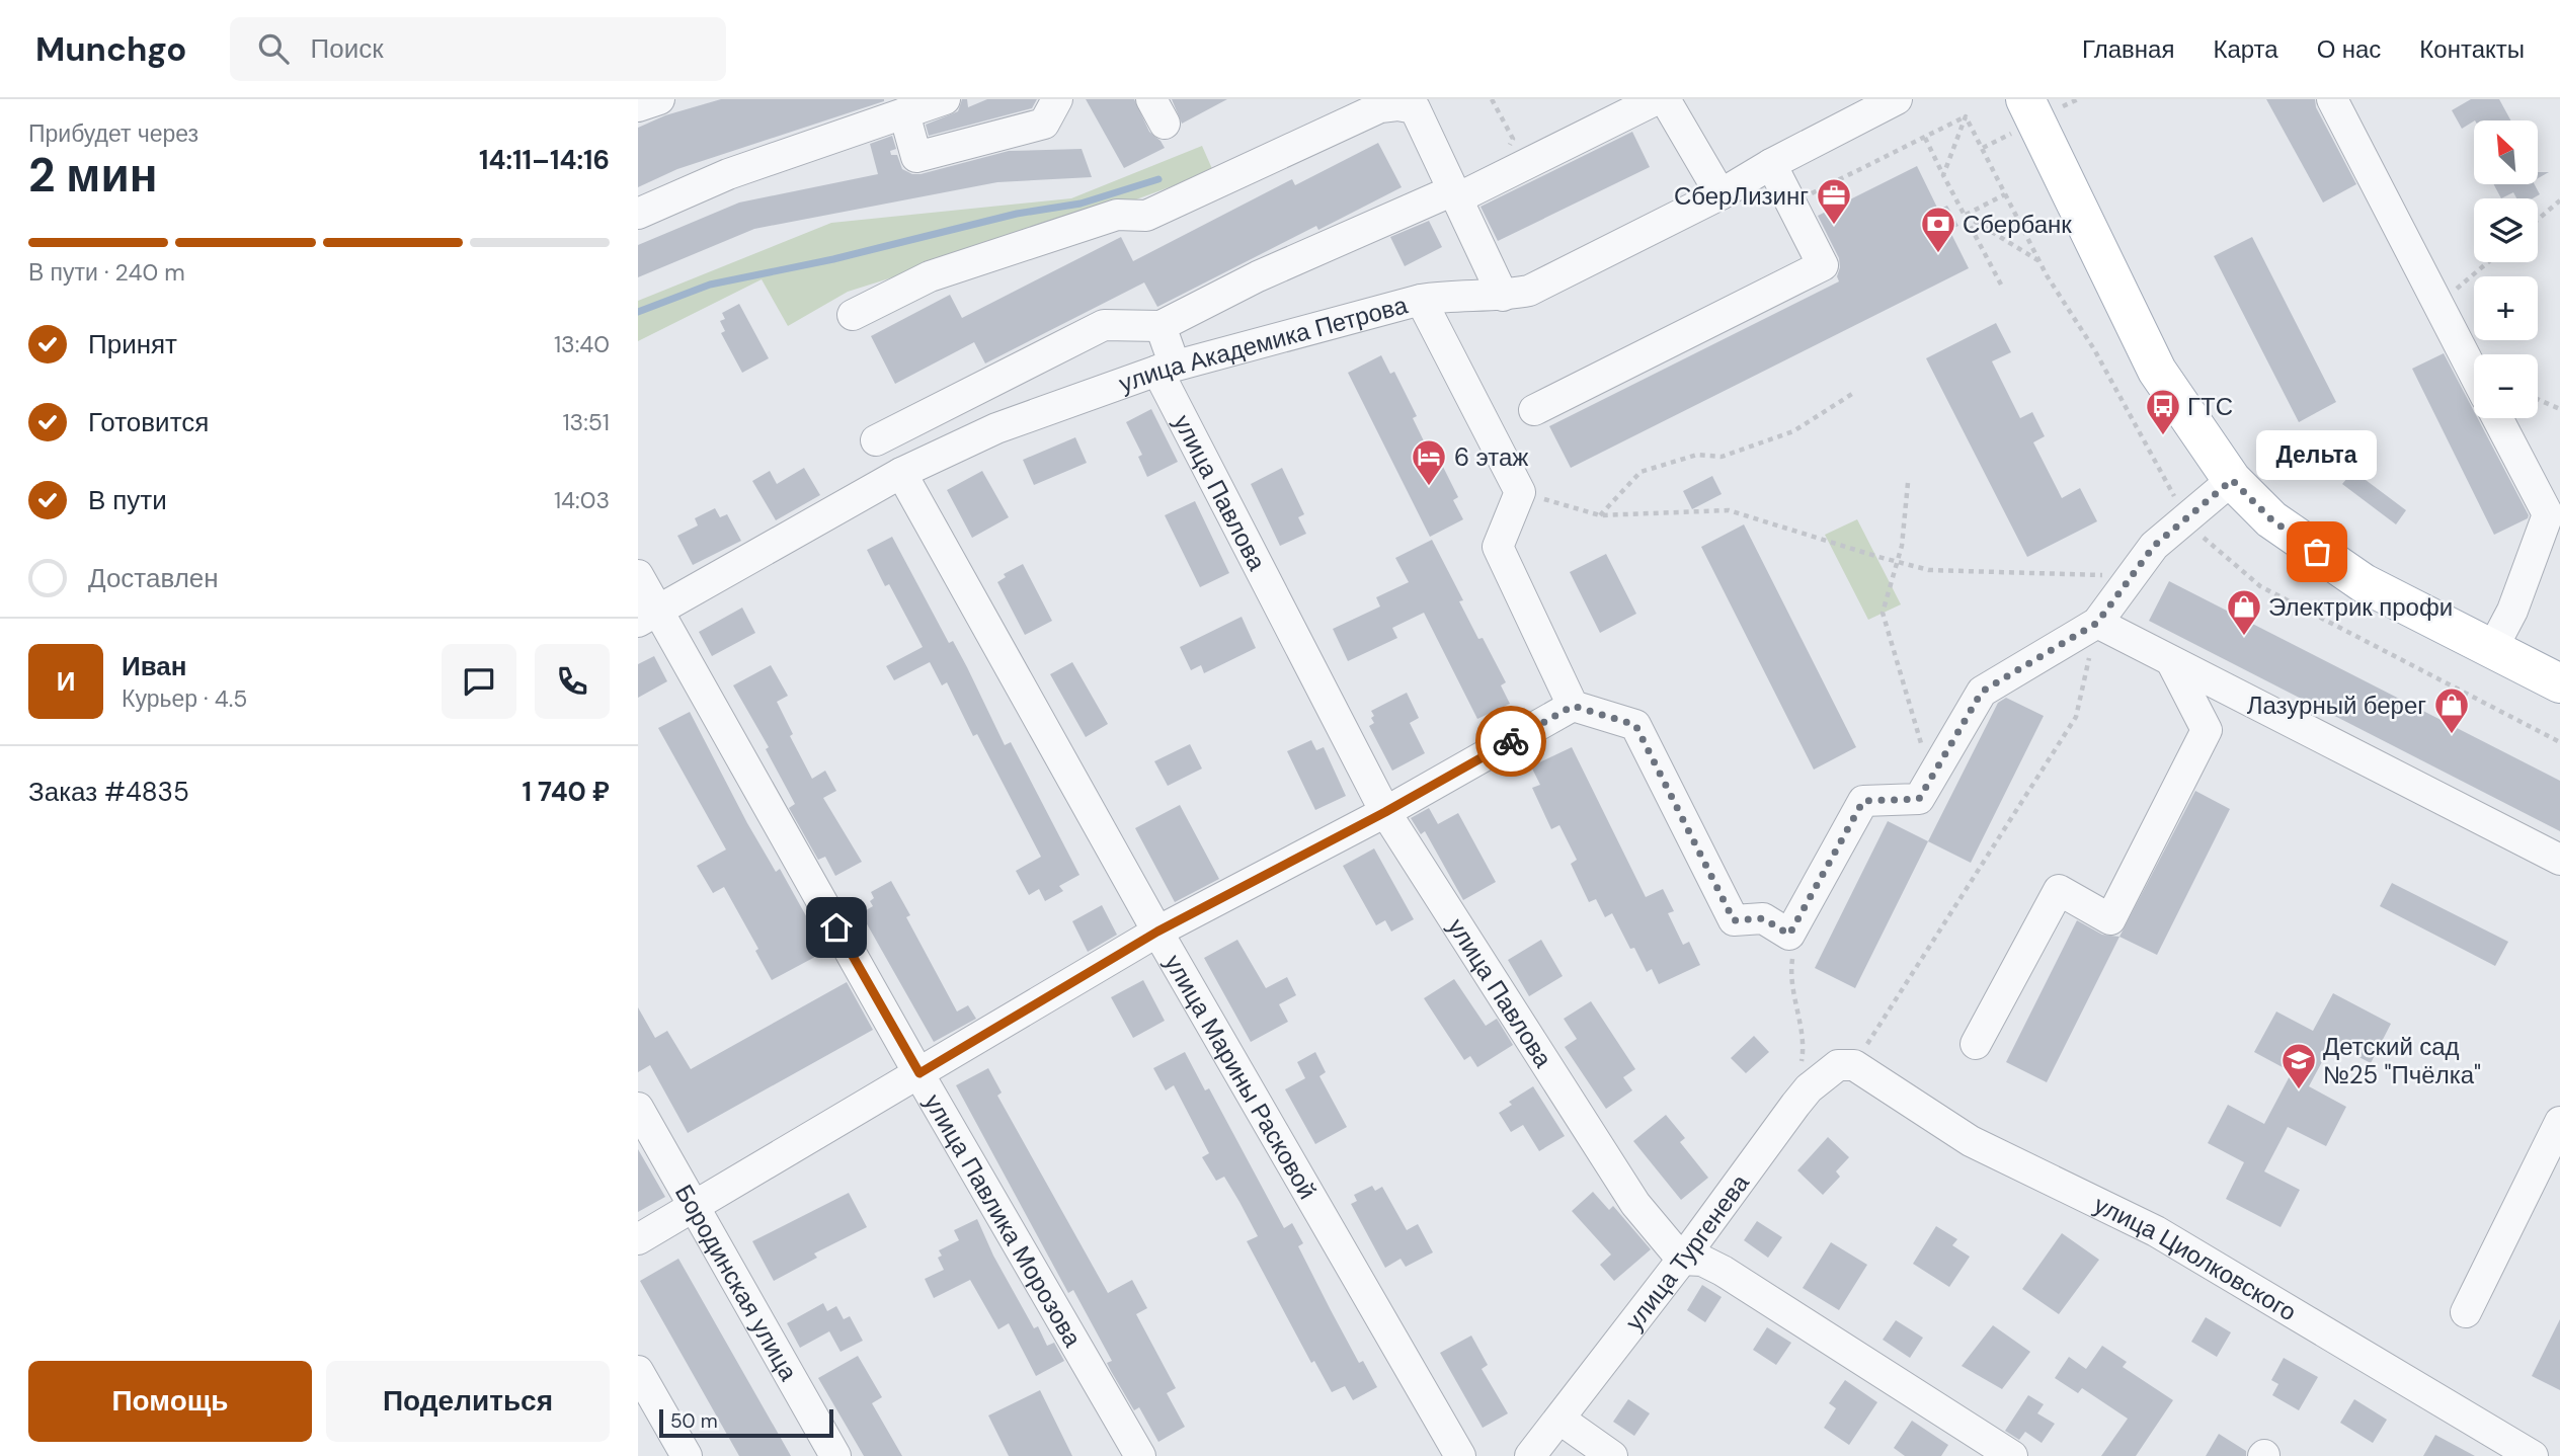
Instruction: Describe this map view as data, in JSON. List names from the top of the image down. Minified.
{"streets":{"street":["улица Академика Петрова","улица Павлова","улица Марины Расковой","улица Павлика Морозова","улица Тургенева","улица Циолковского","Бородинская улица"]},"crossings":[["улица Академика Петрова","улица Павлова"],["улица Академика Петрова","улица Марины Расковой"],["улица Академика Петрова","улица Павлика Морозова"],["улица Павлова","улица Тургенева"],["улица Тургенева","улица Циолковского"]],"places":{"office":["СберЛизинг"],"bank":["Сбербанк"],"bus stop":["ГТС"],"hotel":["6 этаж"],"other":["Дельта"],"shop":["Электрик профи","Лазурный берег"],"school or university":["Детский сад №25 \"Пчёлка\""]},"scale_bar":"50 m","north":"top left","page":{"header":"Munchgo","search":"Поиск","nav":["Главная","Карта","О нас","Контакты"],"heading":["2 мин","Прибудет через","14:11–14:16"],"panel":["Иван","Курьер · 4.5","Заказ #4835","1 740 ₽"],"map_buttons":["+","−"],"bar":"В пути · 240 m","list":[["Принят","13:40"],["Готовится","13:51"],["В пути","14:03"],"Доставлен"],"bubble":"Дельта","round":"И","buttons":["Помощь","Поделиться"],"scale":"50 m"}}
